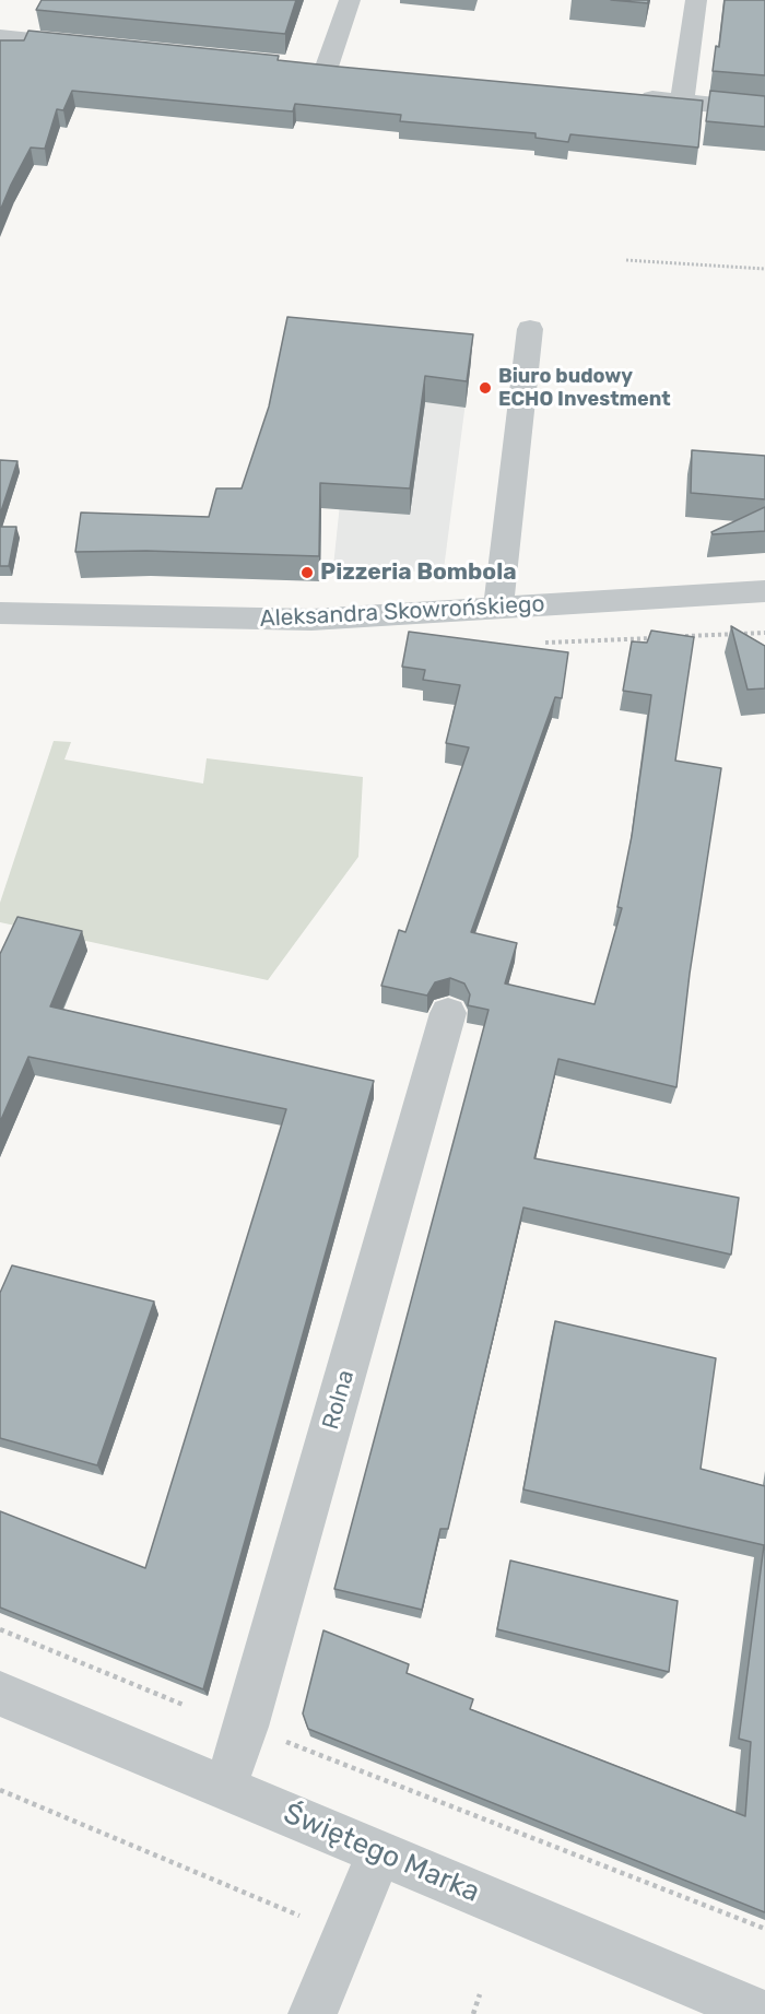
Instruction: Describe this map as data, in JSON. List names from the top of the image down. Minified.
{"streets":{"street":["Aleksandra Skowrońskiego","Rolna","Świętego Marka"]},"crossings":[["Rolna","Świętego Marka"]],"places":["Biuro budowy ECHO Investment","Pizzeria Bombola"]}
